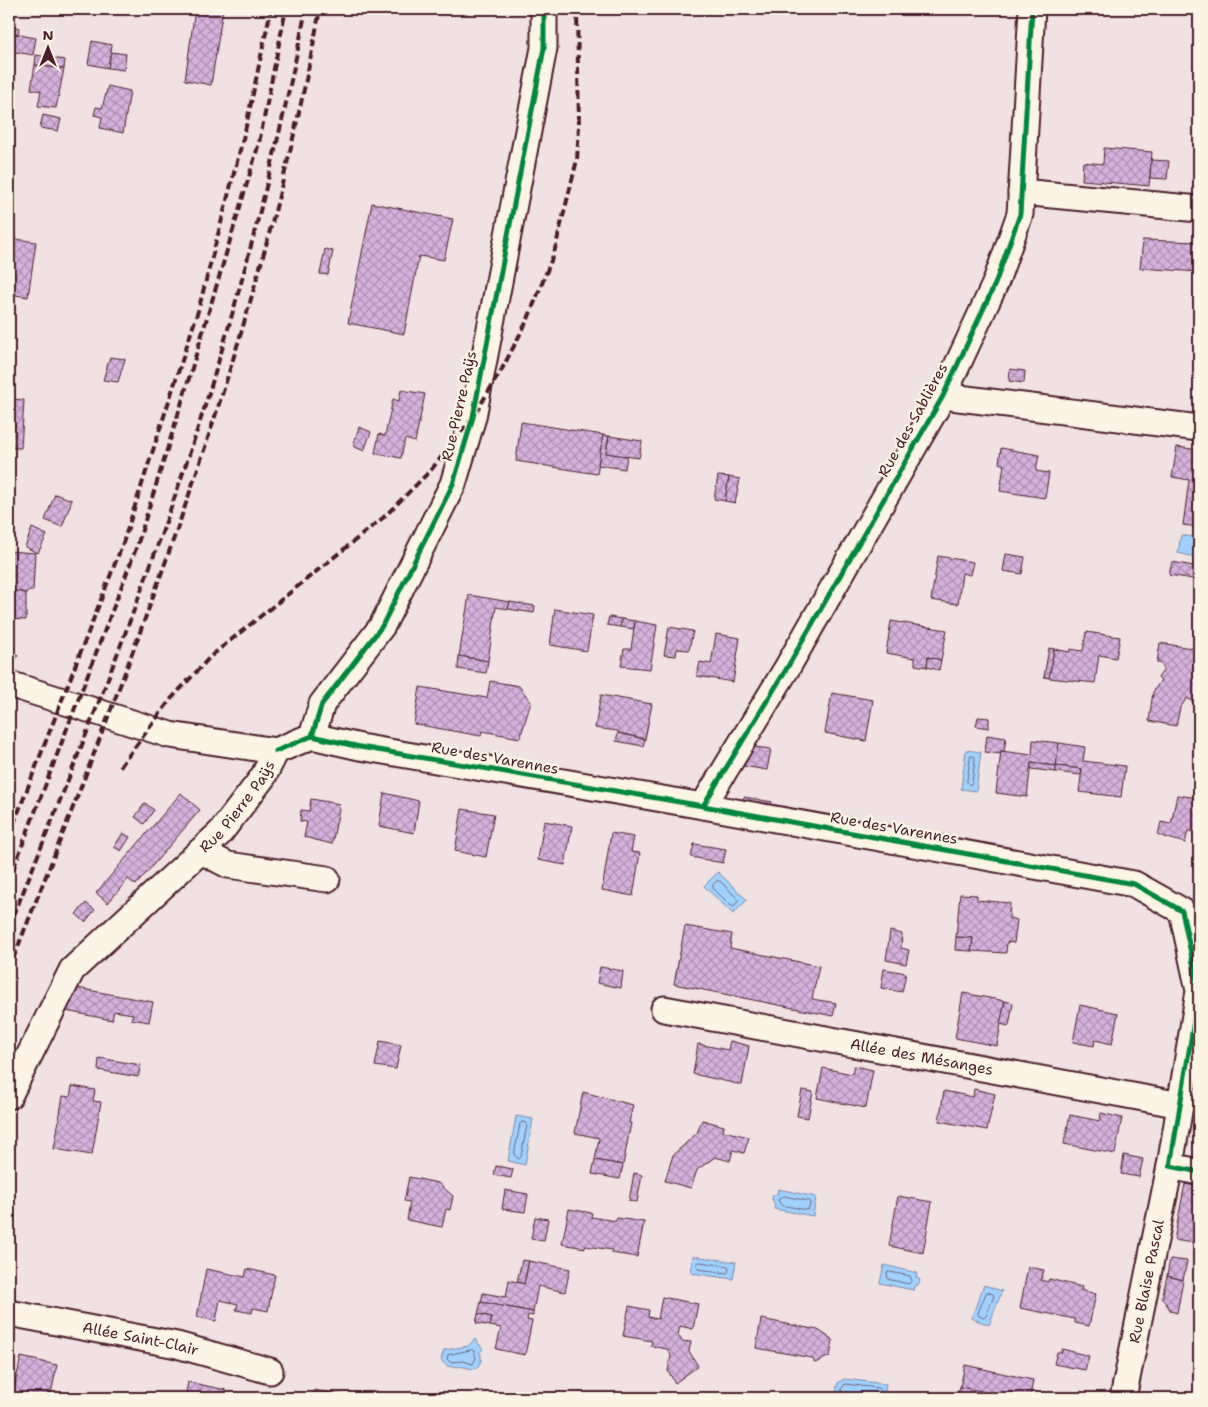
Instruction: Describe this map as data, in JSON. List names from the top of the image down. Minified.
{"streets":{"street":["Rue Pierre Paÿs","Rue des Sablières","Rue des Varennes","Allée des Mésanges","Rue Blaise Pascal","Allée Saint-Clair"]},"crossings":[["Rue Pierre Paÿs","Rue des Varennes"],["Rue des Sablières","Rue des Varennes"],["Rue des Varennes","Allée des Mésanges"],["Rue des Varennes","Rue Blaise Pascal"]],"north":"top"}
